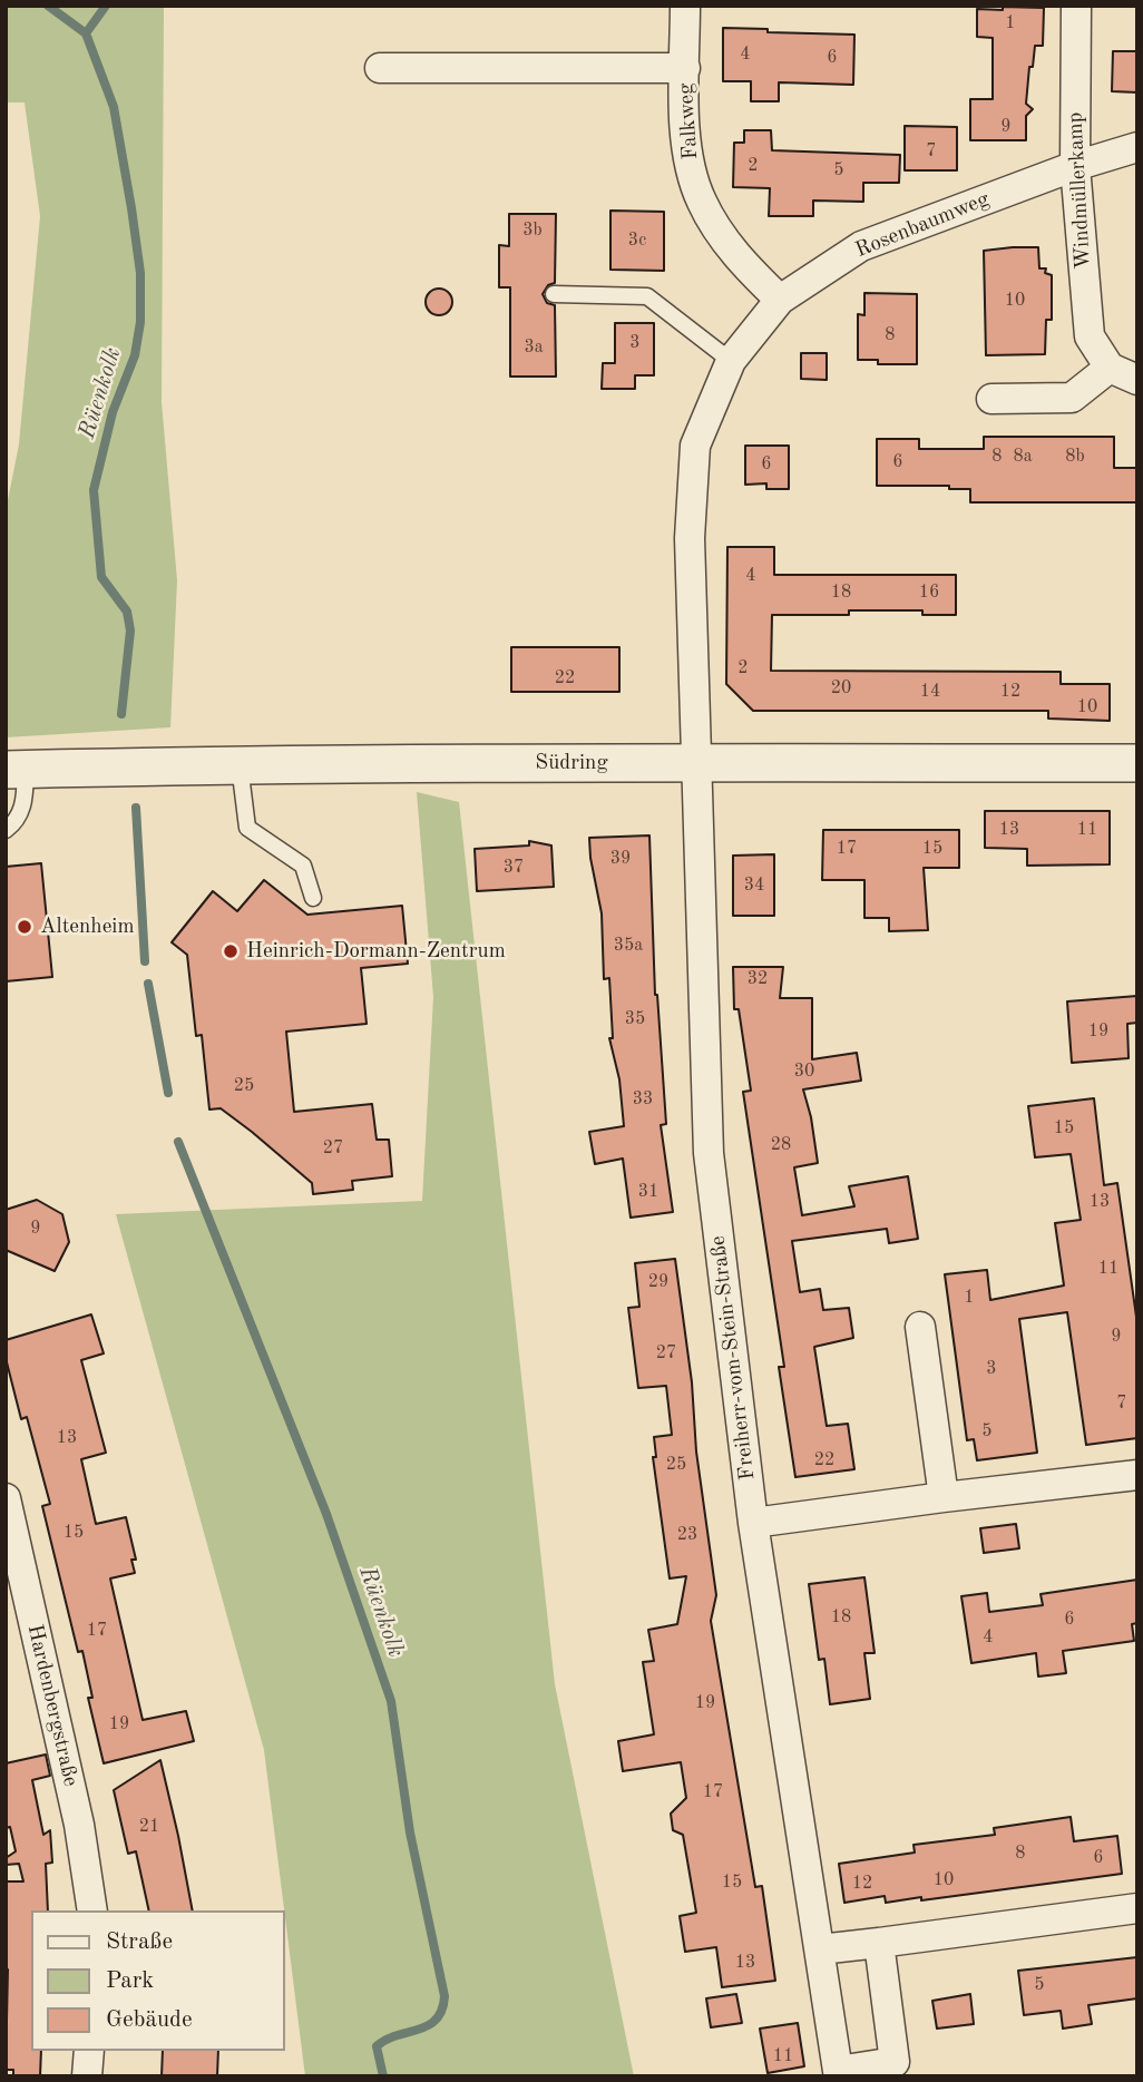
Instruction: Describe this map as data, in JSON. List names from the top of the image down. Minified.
{"streets":{"street":["Falkweg","Windmüllerkamp","Rosenbaumweg","Südring","Freiherr-vom-Stein-Straße","Hardenbergstraße"]},"crossings":[["Falkweg","Rosenbaumweg"],["Windmüllerkamp","Rosenbaumweg"],["Rosenbaumweg","Südring"],["Rosenbaumweg","Freiherr-vom-Stein-Straße"],["Südring","Freiherr-vom-Stein-Straße"]],"water":["Rüenkolk"],"places":["Altenheim","Heinrich-Dormann-Zentrum"],"house_numbers":["1","4","6","9","7","2","5","3b","3c","10","8","3","3a","8","8a","8b","6","6","4","18","16","2","22","20","14","12","10","13","11","17","15","39","37","34","35a","32","35","19","30","25","33","15","28","27","31","13","9","11","29","1","9","27","3","7","5","13","22","25","15","23","18","6","17","4","19","19","17","21","8","6","10","15","12","13","5","11"],"legend":["Straße","Park","Gebäude"]}
